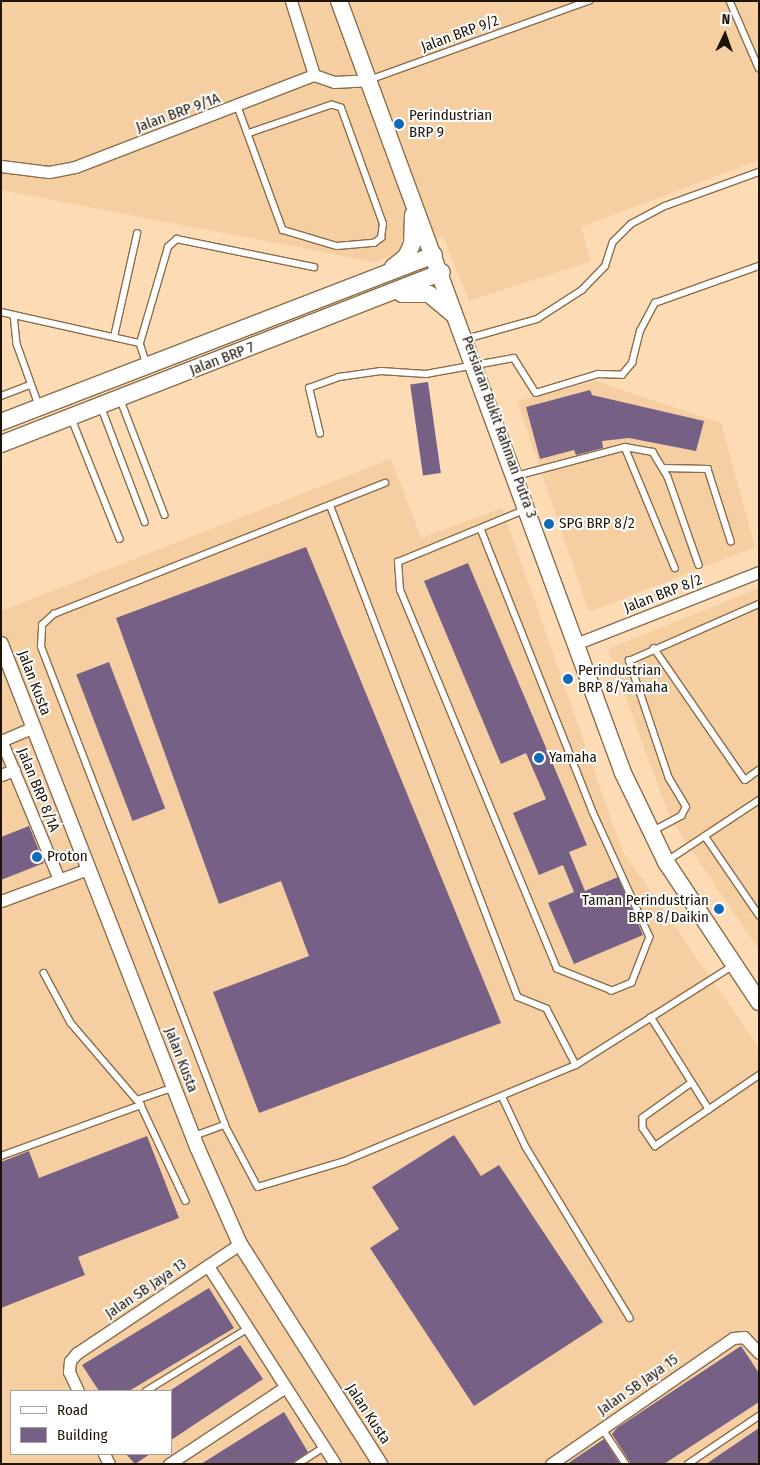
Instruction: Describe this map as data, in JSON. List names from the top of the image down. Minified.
{"streets":{"main road":["Jalan BRP 7","Persiaran Bukit Rahman Putra 3"],"street":["Jalan BRP 9/1A","Jalan BRP 8/2","Jalan Kusta","Jalan BRP 8/1A","Jalan SB Jaya 13","Jalan SB Jaya 15"],"lane":["Jalan BRP 9/2"]},"crossings":[["Jalan BRP 9/2","Persiaran Bukit Rahman Putra 3"],["Jalan BRP 7","Persiaran Bukit Rahman Putra 3"],["Persiaran Bukit Rahman Putra 3","Jalan BRP 8/2"],["Jalan Kusta","Jalan SB Jaya 13"]],"places":["Perindustrian BRP 9","SPG BRP 8/2","Perindustrian BRP 8/Yamaha","Yamaha","Proton","Taman Perindustrian BRP 8/Daikin"],"legend":["Road","Building"],"north":"top"}
